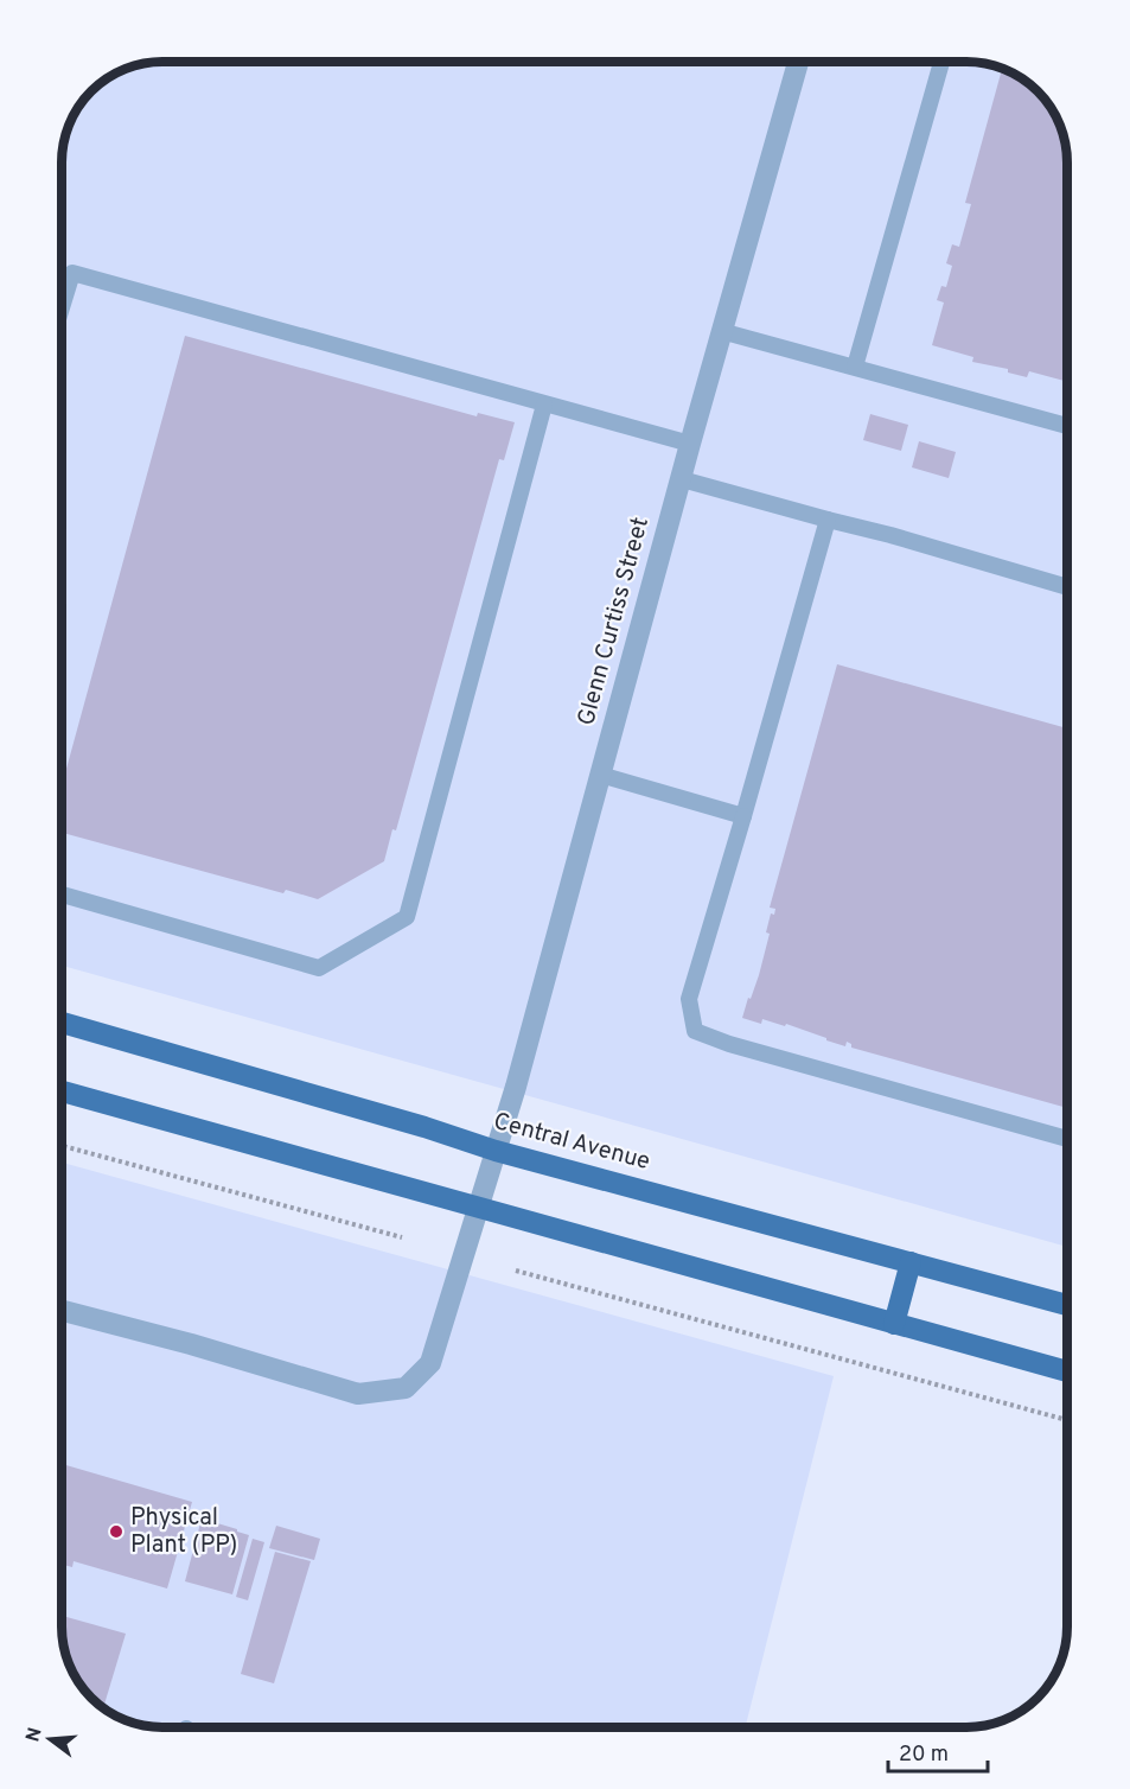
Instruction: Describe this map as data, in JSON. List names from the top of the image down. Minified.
{"streets":{"main road":["Central Avenue"],"street":["Glenn Curtiss Street"]},"crossings":[["Glenn Curtiss Street","Central Avenue"]],"places":["Physical Plant (PP)"],"scale_bar":"20 m","north":"left"}
